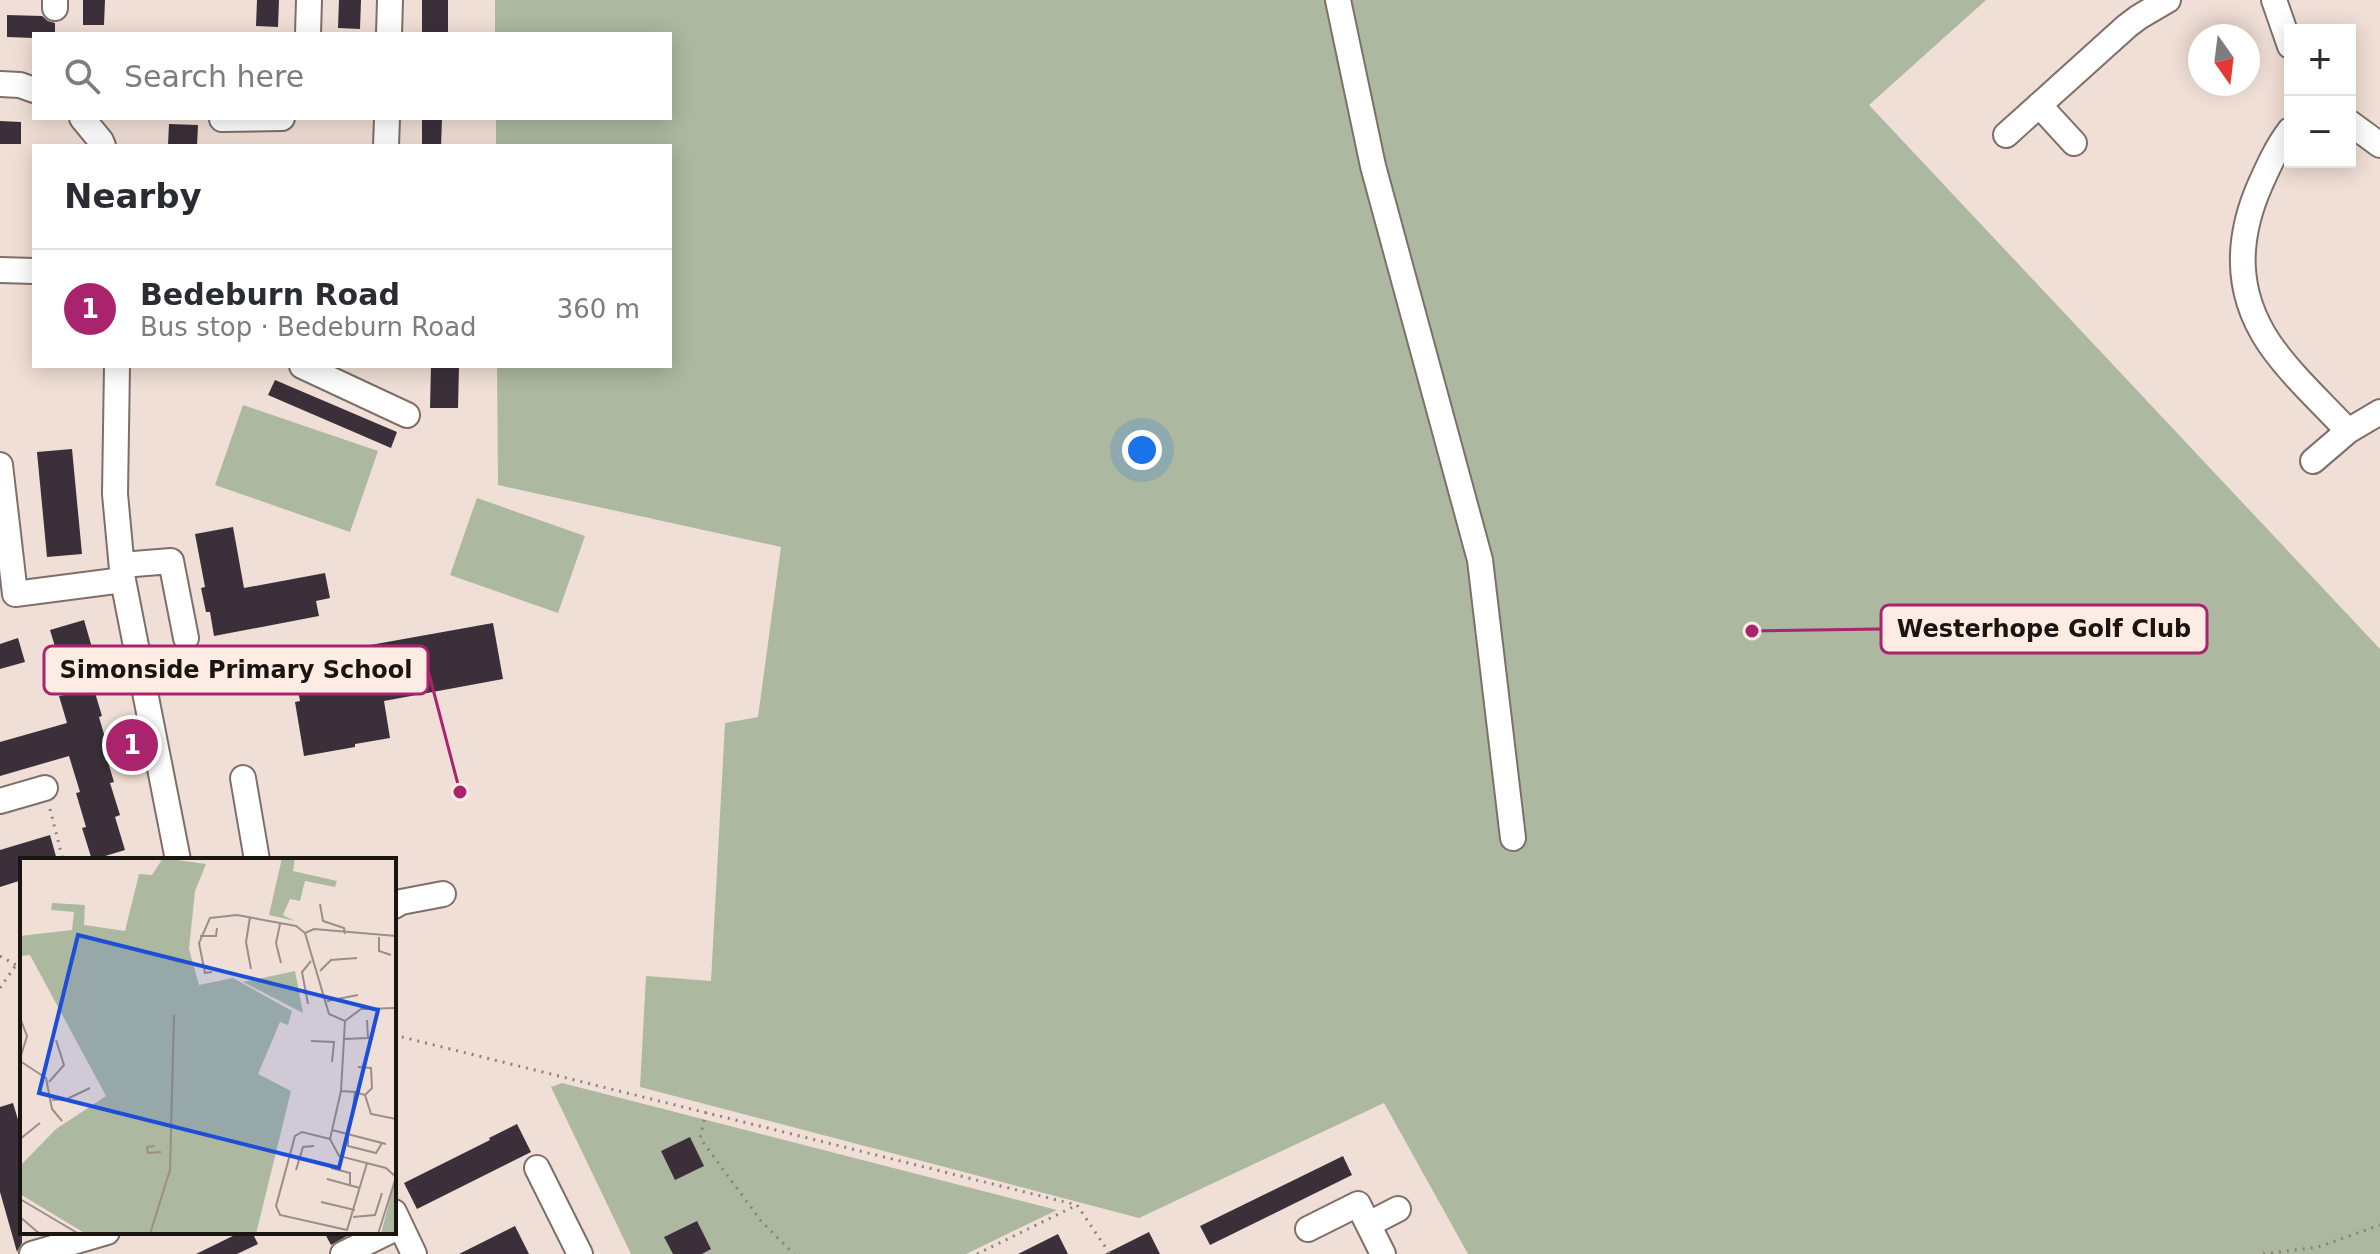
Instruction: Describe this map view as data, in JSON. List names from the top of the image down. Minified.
{"places":["Westerhope Golf Club","Simonside Primary School"],"north":"bottom","page":{"map_buttons":["+","−"],"search":"Search here","heading":"Nearby","list":[{"mark":"1","name":"Bedeburn Road","note":"Bus stop · Bedeburn Road","value":"360 m"}],"pins":"1"}}
